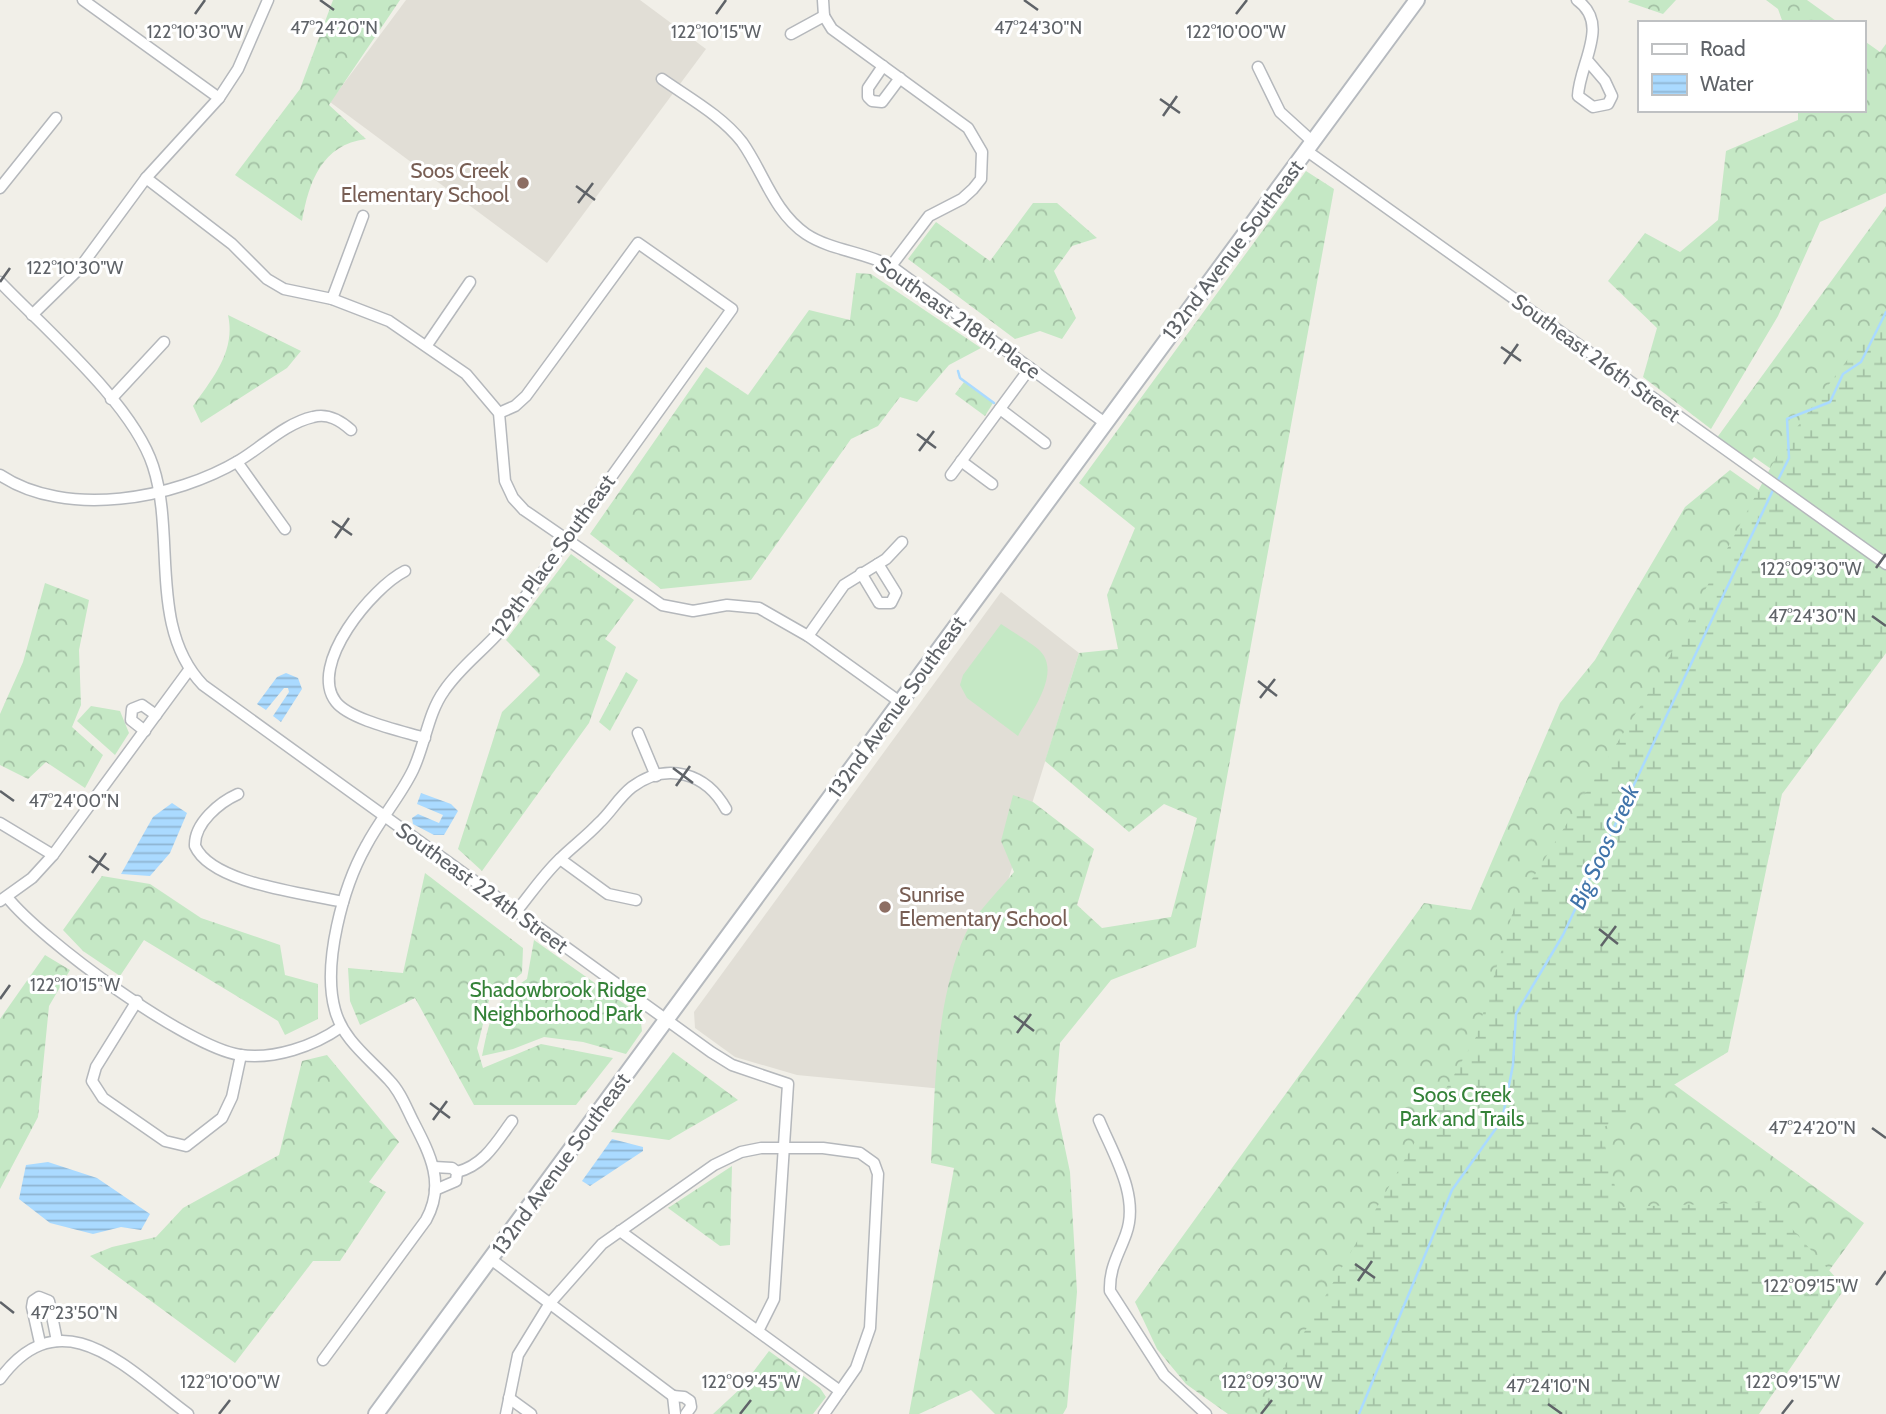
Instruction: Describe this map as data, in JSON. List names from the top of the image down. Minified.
{"streets":{"main road":["132nd Avenue Southeast"],"street":["Southeast 218th Place","Southeast 216th Street","129th Place Southeast","Southeast 224th Street"]},"crossings":[["132nd Avenue Southeast","Southeast 218th Place"],["132nd Avenue Southeast","Southeast 216th Street"],["132nd Avenue Southeast","Southeast 224th Street"],["129th Place Southeast","Southeast 224th Street"]],"water":["Big Soos Creek"],"parks":["Shadowbrook Ridge Neighborhood Park","Soos Creek Park and Trails"],"places":["Soos Creek Elementary School","Sunrise Elementary School"],"legend":["Road","Water"],"coordinates":["47°24'20\"N","47°24'30\"N","122°10'30\"W","122°10'15\"W","122°10'00\"W","122°09'30\"W","47°24'00\"N","122°09'15\"W","47°23'50\"N","122°09'45\"W","47°24'10\"N"]}
